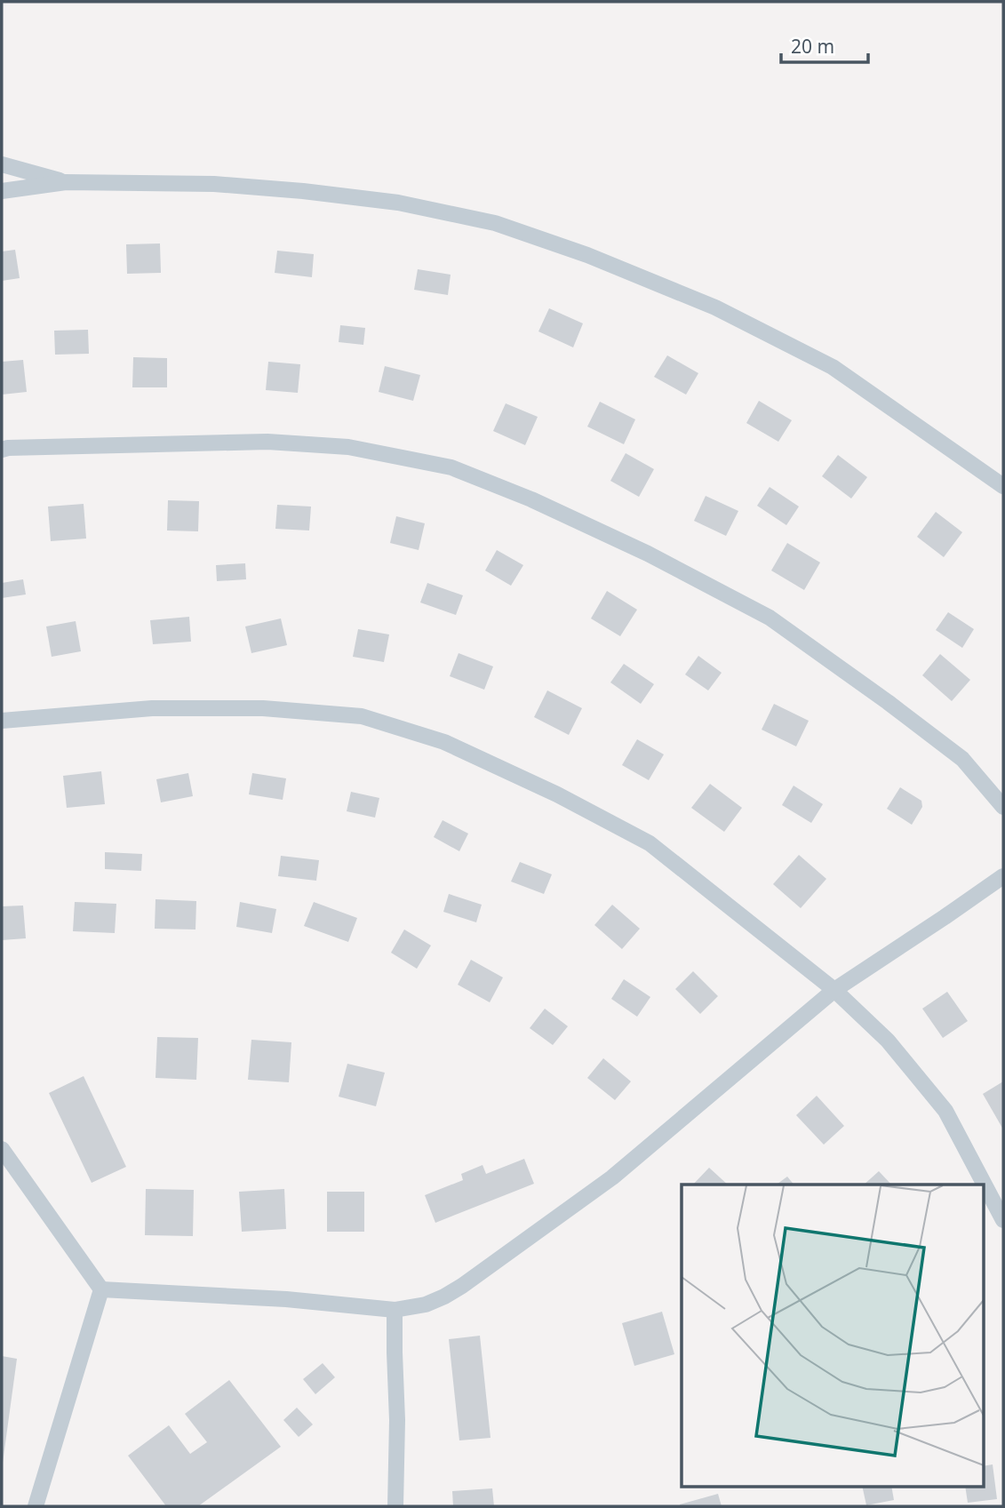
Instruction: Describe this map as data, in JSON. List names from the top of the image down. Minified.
{"scale_bar":"20 m"}
